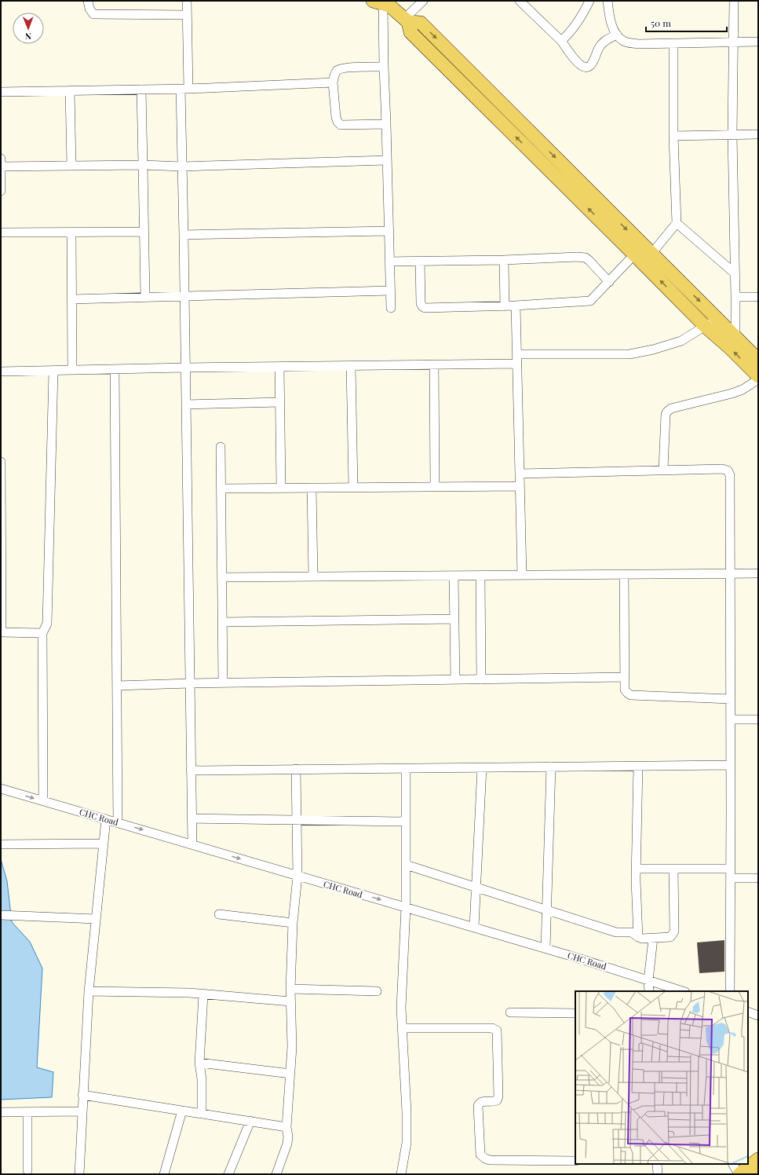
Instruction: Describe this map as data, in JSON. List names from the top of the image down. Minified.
{"streets":{"street":["CHC Road"]},"scale_bar":"50 m","north":"bottom"}
